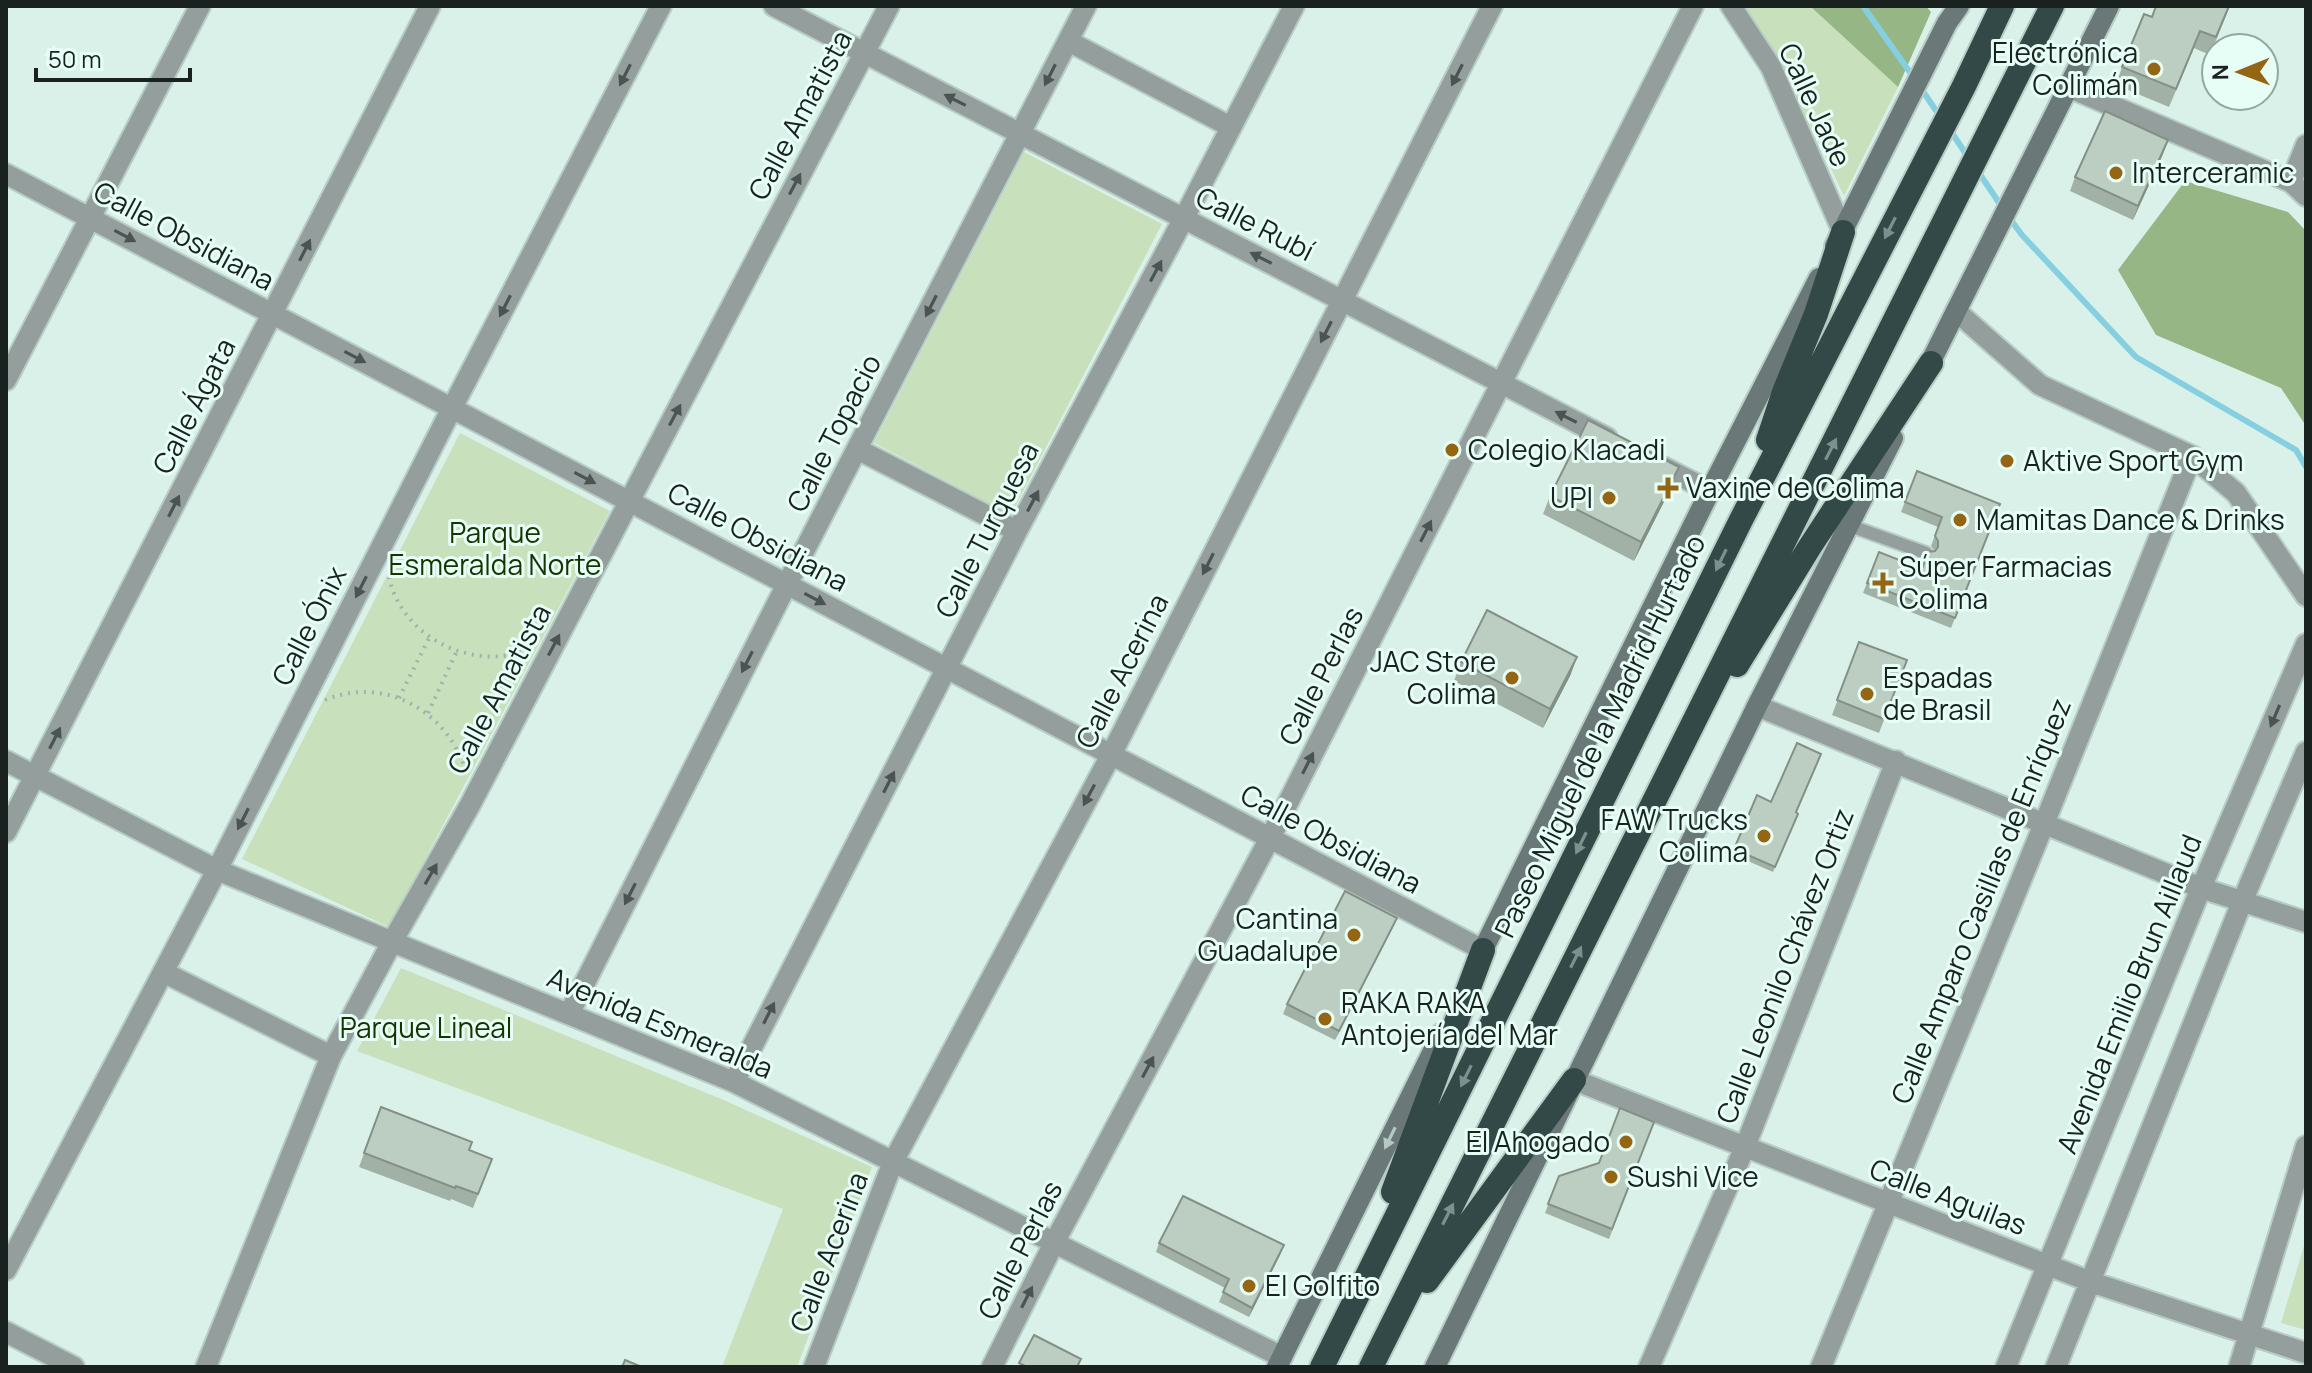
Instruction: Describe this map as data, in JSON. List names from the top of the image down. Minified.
{"streets":{"highway":["Paseo Miguel de la Madrid Hurtado"],"street":["Calle Jade","Calle Amatista","Calle Rubí","Calle Obsidiana","Calle Ágata","Calle Topacio","Calle Turquesa","Calle Ónix","Calle Acerina","Calle Perlas","Calle Amparo Casillas de Enríquez","Calle Leonilo Chávez Ortiz","Avenida Emilio Brun Aillaud","Avenida Esmeralda","Calle Aguilas"]},"crossings":[["Calle Amatista","Calle Rubí"],["Calle Amatista","Calle Obsidiana"],["Calle Amatista","Calle Ónix"],["Calle Amatista","Avenida Esmeralda"],["Calle Rubí","Calle Topacio"],["Calle Rubí","Calle Turquesa"],["Calle Rubí","Calle Acerina"],["Calle Rubí","Calle Perlas"],["Calle Obsidiana","Calle Ágata"],["Calle Obsidiana","Calle Topacio"],["Calle Obsidiana","Calle Turquesa"],["Calle Obsidiana","Calle Ónix"],["Calle Obsidiana","Calle Acerina"],["Calle Obsidiana","Calle Perlas"],["Calle Ágata","Avenida Esmeralda"],["Calle Topacio","Avenida Esmeralda"],["Calle Turquesa","Avenida Esmeralda"],["Calle Ónix","Avenida Esmeralda"],["Calle Acerina","Avenida Esmeralda"],["Calle Perlas","Avenida Esmeralda"],["Calle Amparo Casillas de Enríquez","Calle Aguilas"],["Calle Leonilo Chávez Ortiz","Calle Aguilas"],["Avenida Emilio Brun Aillaud","Calle Aguilas"]],"one_way":["Calle Amatista","Calle Rubí","Calle Obsidiana","Calle Ágata","Calle Topacio","Calle Turquesa","Calle Ónix","Calle Acerina","Calle Perlas"],"parks":["Parque Esmeralda Norte","Parque Lineal"],"places":{"other":["Electrónica Colimán","Interceramic","Colegio Klacadi","Aktive Sport Gym","UPI","Mamitas Dance & Drinks","JAC Store Colima","Espadas de Brasil","FAW Trucks Colima","Cantina Guadalupe","RAKA RAKA Antojería del Mar","El Ahogado","Sushi Vice","El Golfito"],"health":["Vaxine de Colima","Súper Farmacias Colima"]},"scale_bar":"50 m","north":"left"}
